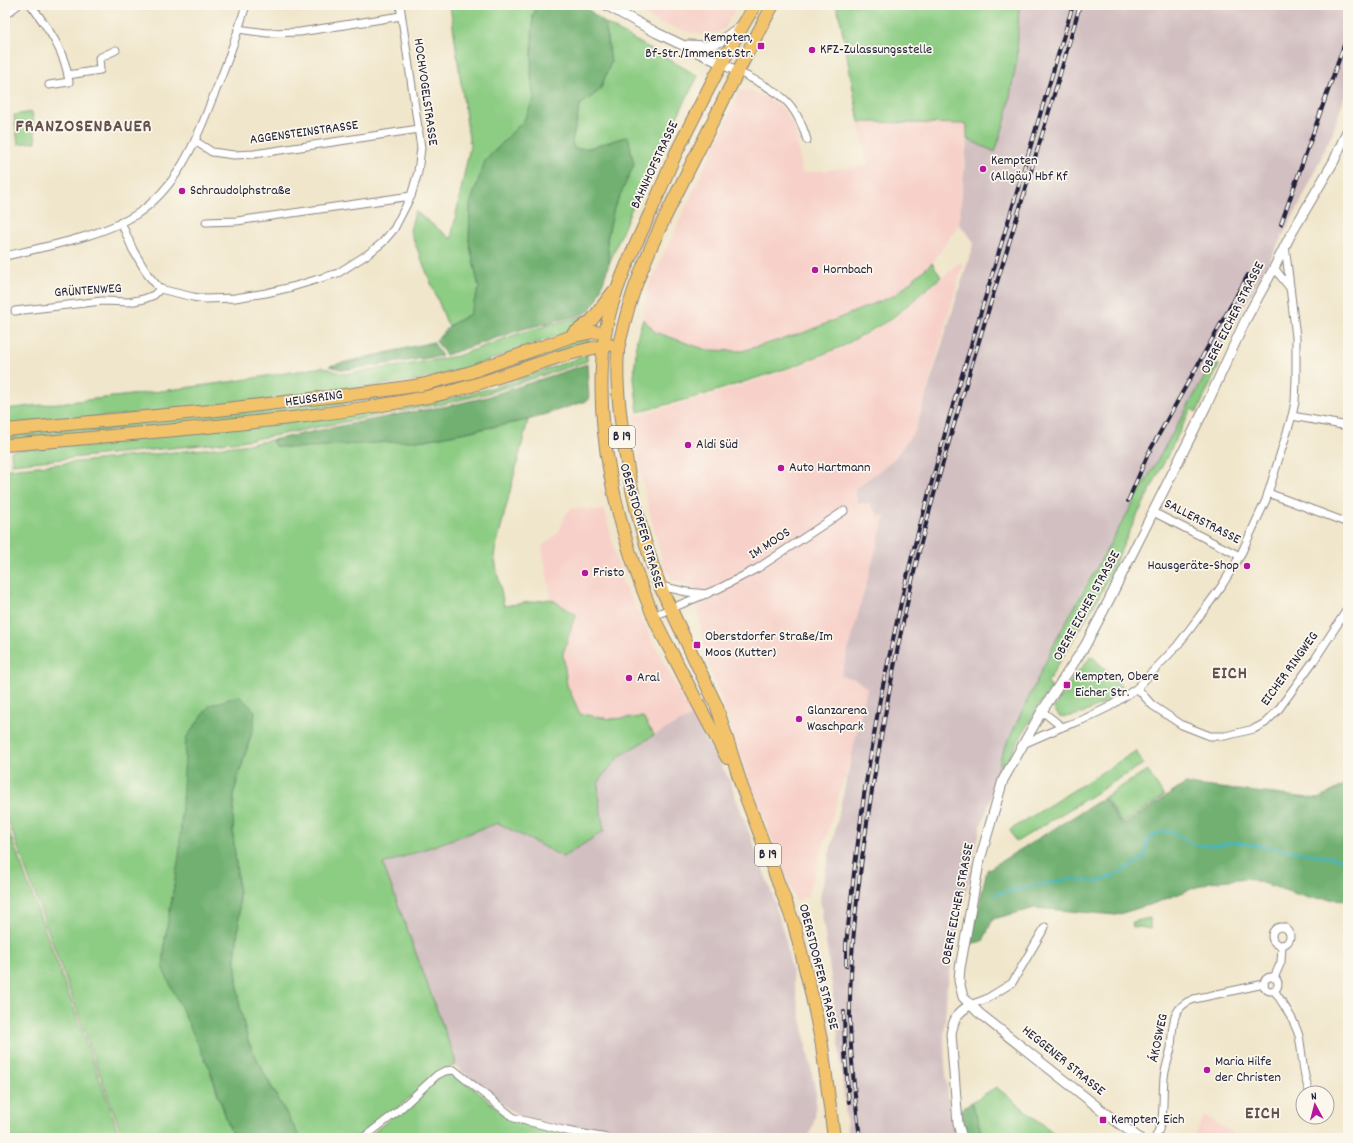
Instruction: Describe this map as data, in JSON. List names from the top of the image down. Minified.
{"streets":{"main road":["BAHNHOFSTRASSE","HEUSSRING","B 19","OBERSTDORFER STRASSE"],"street":["HOCHVOGELSTRASSE","AGGENSTEINSTRASSE","GRÜNTENWEG","OBERE EICHER STRASSE","SALLERSTRASSE","IM MOOS","EICHER RINGWEG","ÁKOSWEG","HEGGENER STRASSE"]},"crossings":[["HOCHVOGELSTRASSE","AGGENSTEINSTRASSE"],["HOCHVOGELSTRASSE","GRÜNTENWEG"],["BAHNHOFSTRASSE","HEUSSRING"],["BAHNHOFSTRASSE","OBERSTDORFER STRASSE"],["OBERE EICHER STRASSE","SALLERSTRASSE"],["OBERE EICHER STRASSE","HEGGENER STRASSE"],["HEUSSRING","B 19"],["HEUSSRING","OBERSTDORFER STRASSE"],["B 19","OBERSTDORFER STRASSE"],["OBERSTDORFER STRASSE","IM MOOS"]],"districts":["FRANZOSENBAUER","EICH","EICH"],"places":{"transit":["Kempten, Bf-Str./Immenst.Str.","Oberstdorfer Straße/Im Moos (Kutter)","Kempten, Obere Eicher Str.","Kempten, Eich"],"other":["KFZ-Zulassungsstelle","Kempten (Allgäu) Hbf Kf","Schraudolphstraße","Hornbach","Aldi Süd","Auto Hartmann","Hausgeräte-Shop","Fristo","Aral","Glanzarena Waschpark","Maria Hilfe der Christen"]},"north":"top"}
